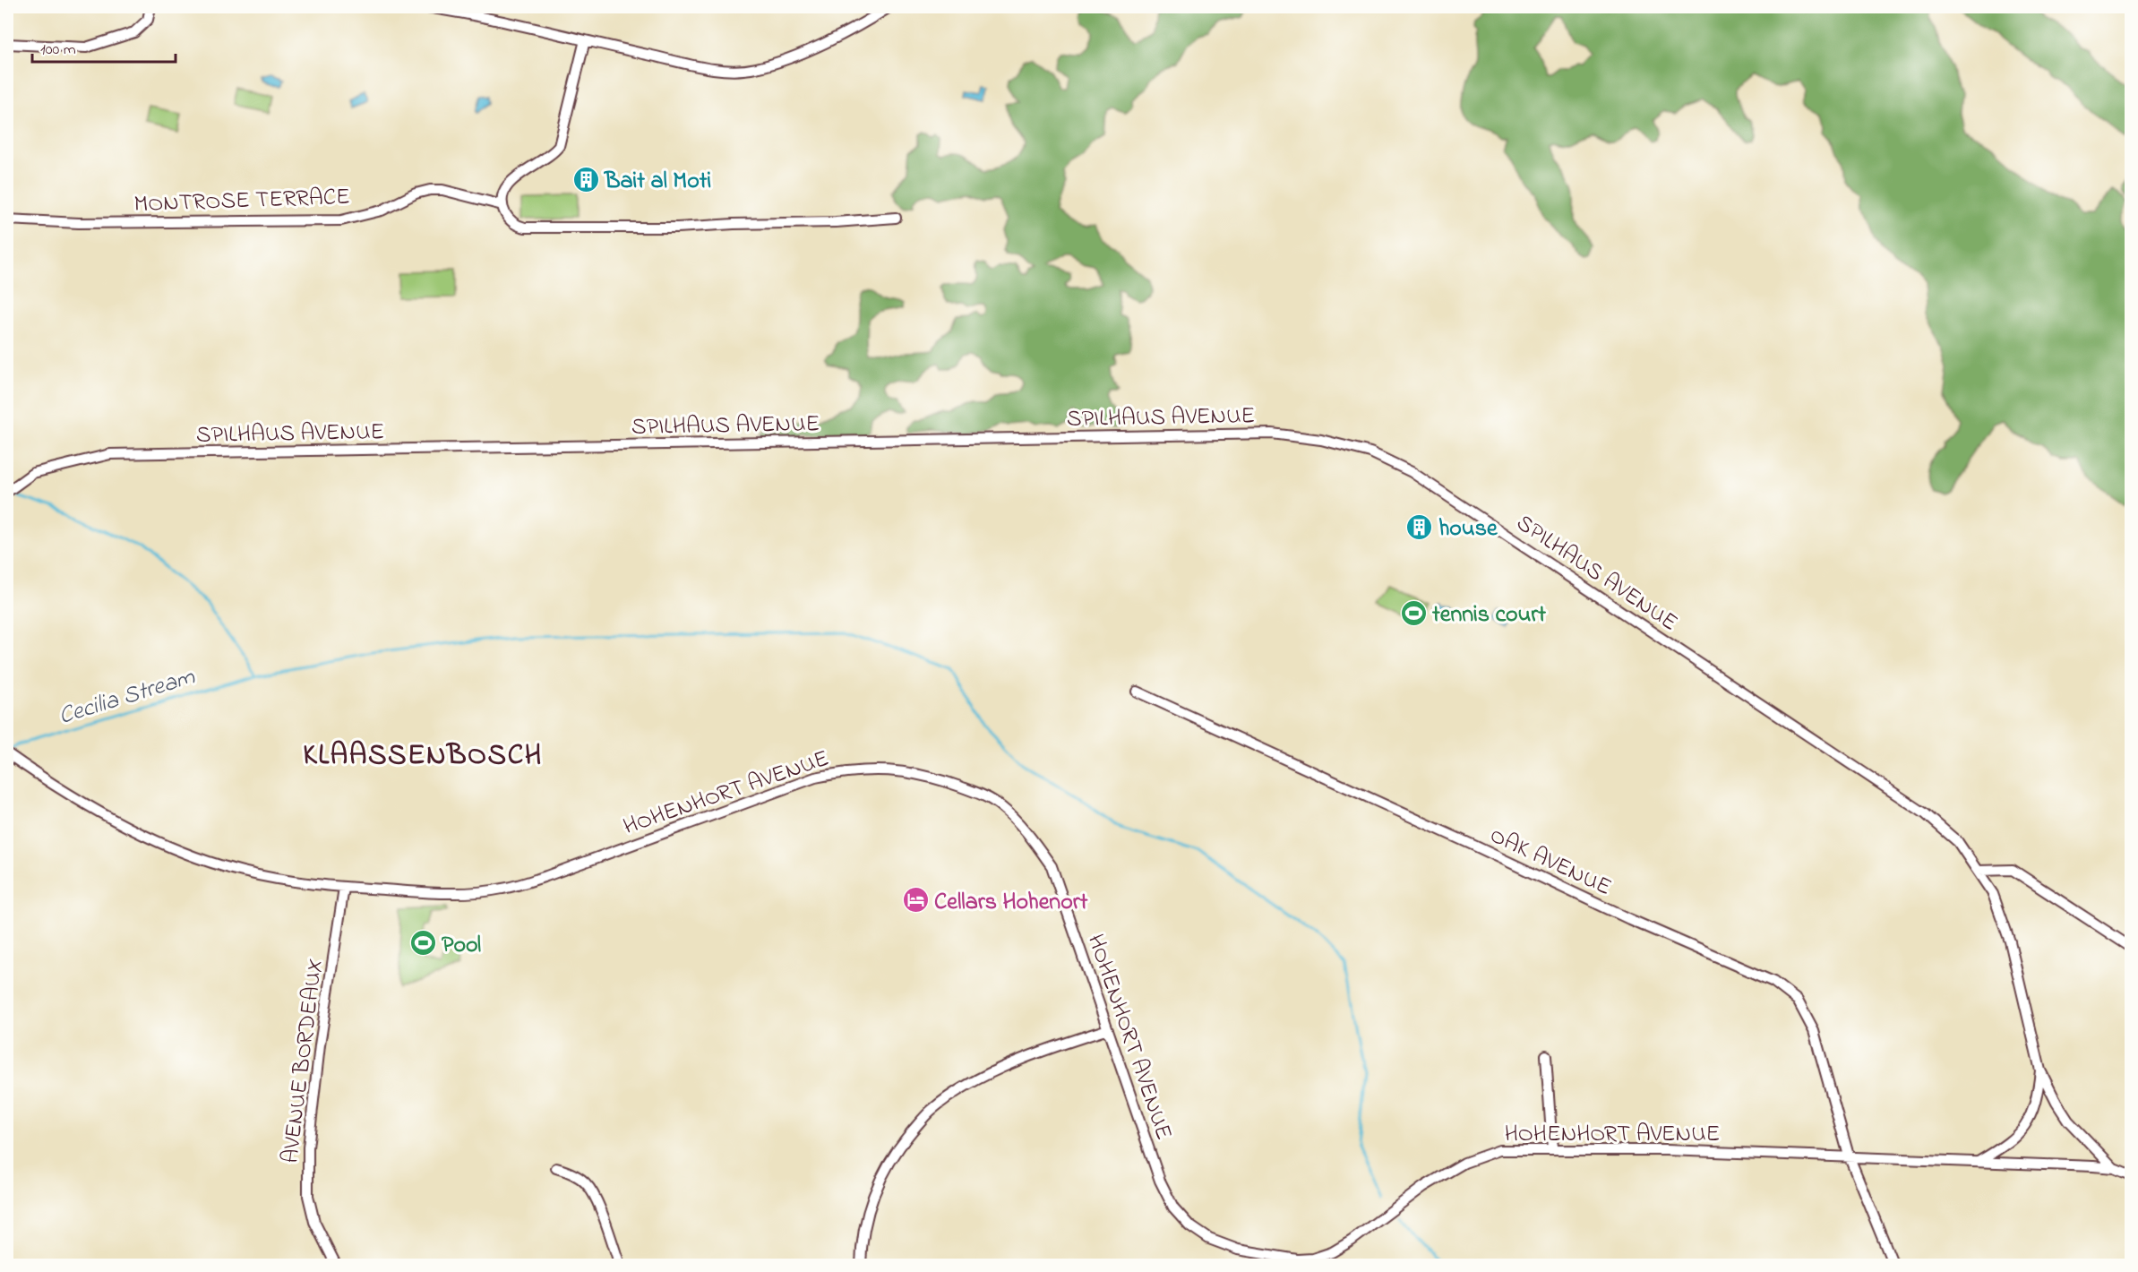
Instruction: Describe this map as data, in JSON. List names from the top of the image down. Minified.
{"streets":{"street":["MONTROSE TERRACE","SPILHAUS AVENUE","HOHENHORT AVENUE","OAK AVENUE","AVENUE BORDEAUX"]},"crossings":[["SPILHAUS AVENUE","HOHENHORT AVENUE"],["HOHENHORT AVENUE","OAK AVENUE"],["HOHENHORT AVENUE","AVENUE BORDEAUX"]],"districts":["KLAASSENBOSCH"],"water":["Cecilia Stream"],"places":{"building":["Bait al Moti","house"],"sports":["tennis court","Pool"],"hotel":["Cellars Hohenort"]},"scale_bar":"100 m"}
